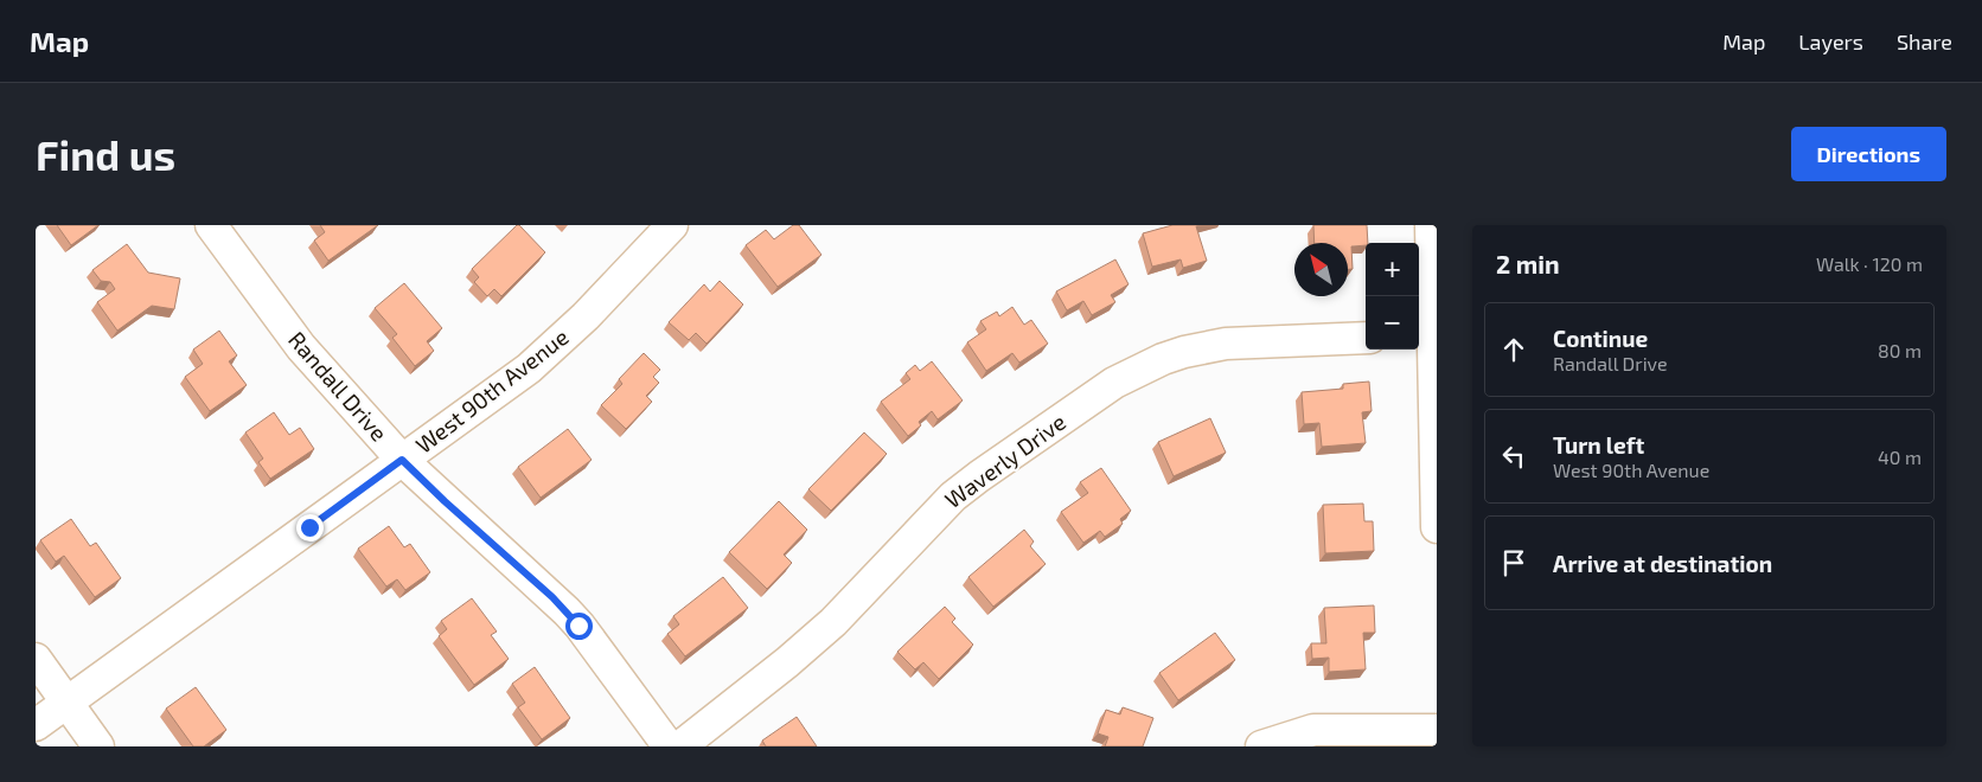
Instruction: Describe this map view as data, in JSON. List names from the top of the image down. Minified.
{"streets":{"street":["Randall Drive","West 90th Avenue","Waverly Drive"]},"crossings":[["Randall Drive","West 90th Avenue"]],"north":"top left","page":{"header":"Map","nav":["Map","Layers","Share"],"buttons":"Directions","title":"Find us","heading":["2 min","Walk · 120 m"],"map_buttons":["+","−"],"list":[["Continue","Randall Drive","80 m"],["Turn left","West 90th Avenue","40 m"],"Arrive at destination"]}}
